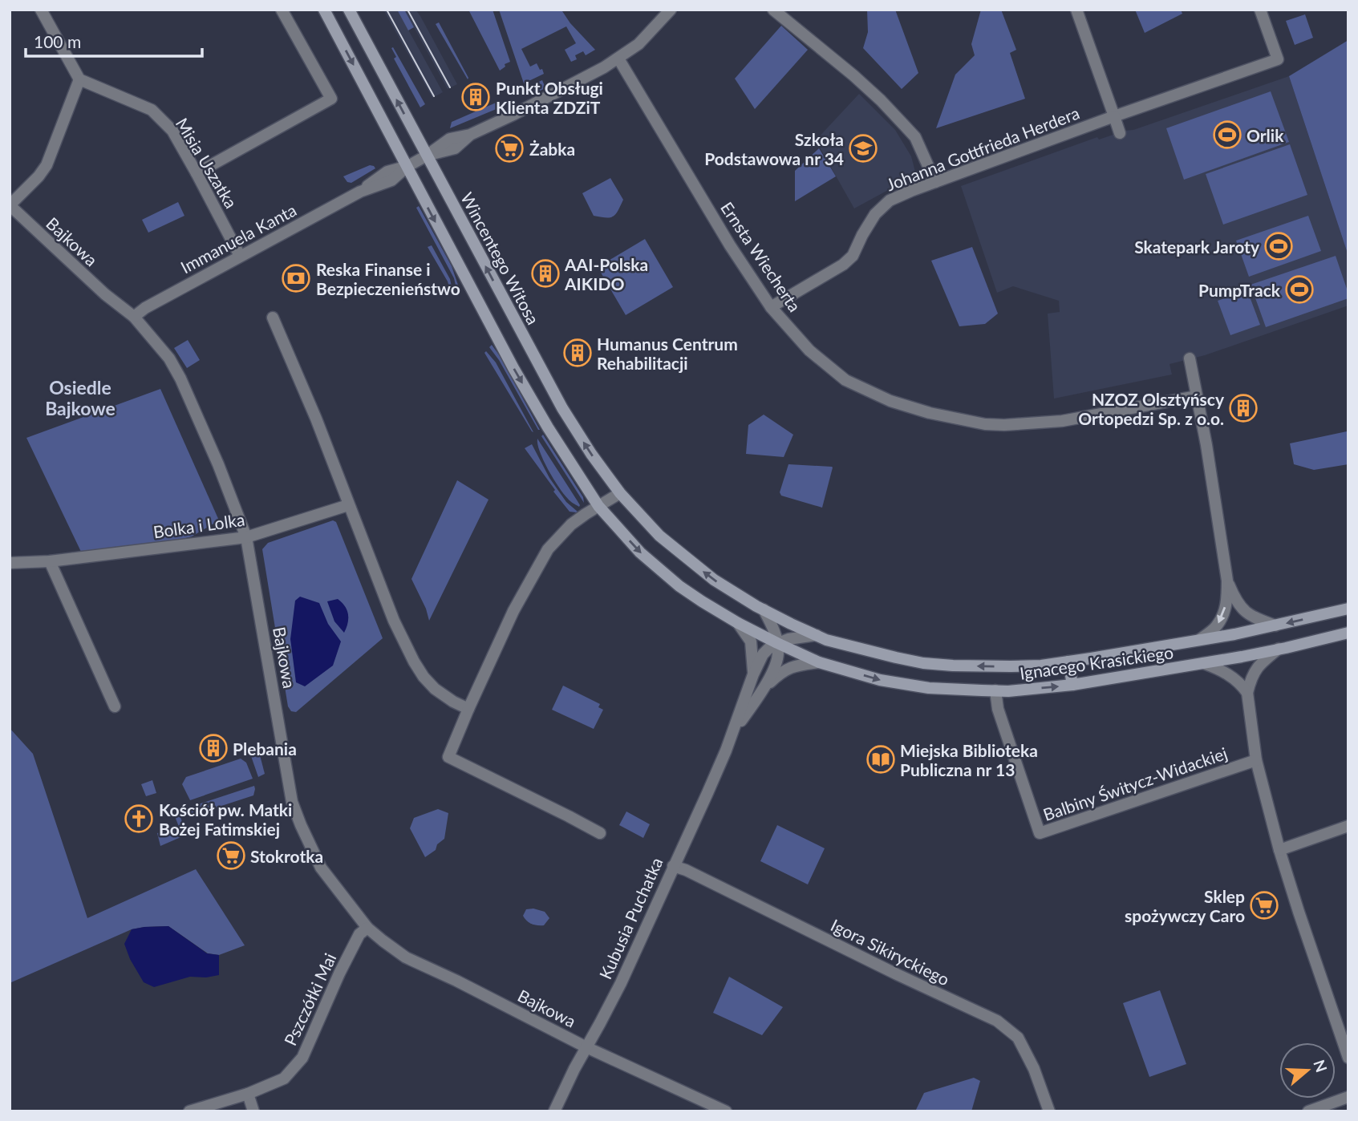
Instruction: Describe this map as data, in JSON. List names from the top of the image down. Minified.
{"streets":{"main road":["Wincentego Witosa","Ignacego Krasickiego"],"street":["Johanna Gottfrieda Herdera","Misia Uszatka","Immanuela Kanta","Bajkowa","Ernsta Wiecherta","Bolka i Lolka","Balbiny Świtycz-Widackiej","Kubusia Puchatka","Igora Sikiryckiego","Pszczółki Mai"]},"crossings":[["Johanna Gottfrieda Herdera","Ernsta Wiecherta"],["Misia Uszatka","Immanuela Kanta"],["Misia Uszatka","Bajkowa"],["Immanuela Kanta","Bajkowa"],["Immanuela Kanta","Ernsta Wiecherta"],["Immanuela Kanta","Wincentego Witosa"],["Bajkowa","Bolka i Lolka"],["Bajkowa","Kubusia Puchatka"],["Bajkowa","Pszczółki Mai"],["Wincentego Witosa","Ignacego Krasickiego"],["Ignacego Krasickiego","Balbiny Świtycz-Widackiej"],["Ignacego Krasickiego","Kubusia Puchatka"],["Kubusia Puchatka","Igora Sikiryckiego"]],"districts":["Osiedle Bajkowe"],"places":{"building":["Punkt Obsługi Klienta ZDZiT","AAI-Polska AIKIDO","Humanus Centrum Rehabilitacji","NZOZ Olsztyńscy Ortopedzi Sp. z o.o.","Plebania"],"sports":["Orlik","Skatepark Jaroty","PumpTrack"],"supermarket":["Żabka","Stokrotka","Sklep spożywczy Caro"],"school or university":["Szkoła Podstawowa nr 34"],"bank":["Reska Finanse i Bezpieczenieństwo"],"library":["Miejska Biblioteka Publiczna nr 13"],"church":["Kościół pw. Matki Bożej Fatimskiej"]},"scale_bar":"100 m","north":"right"}
